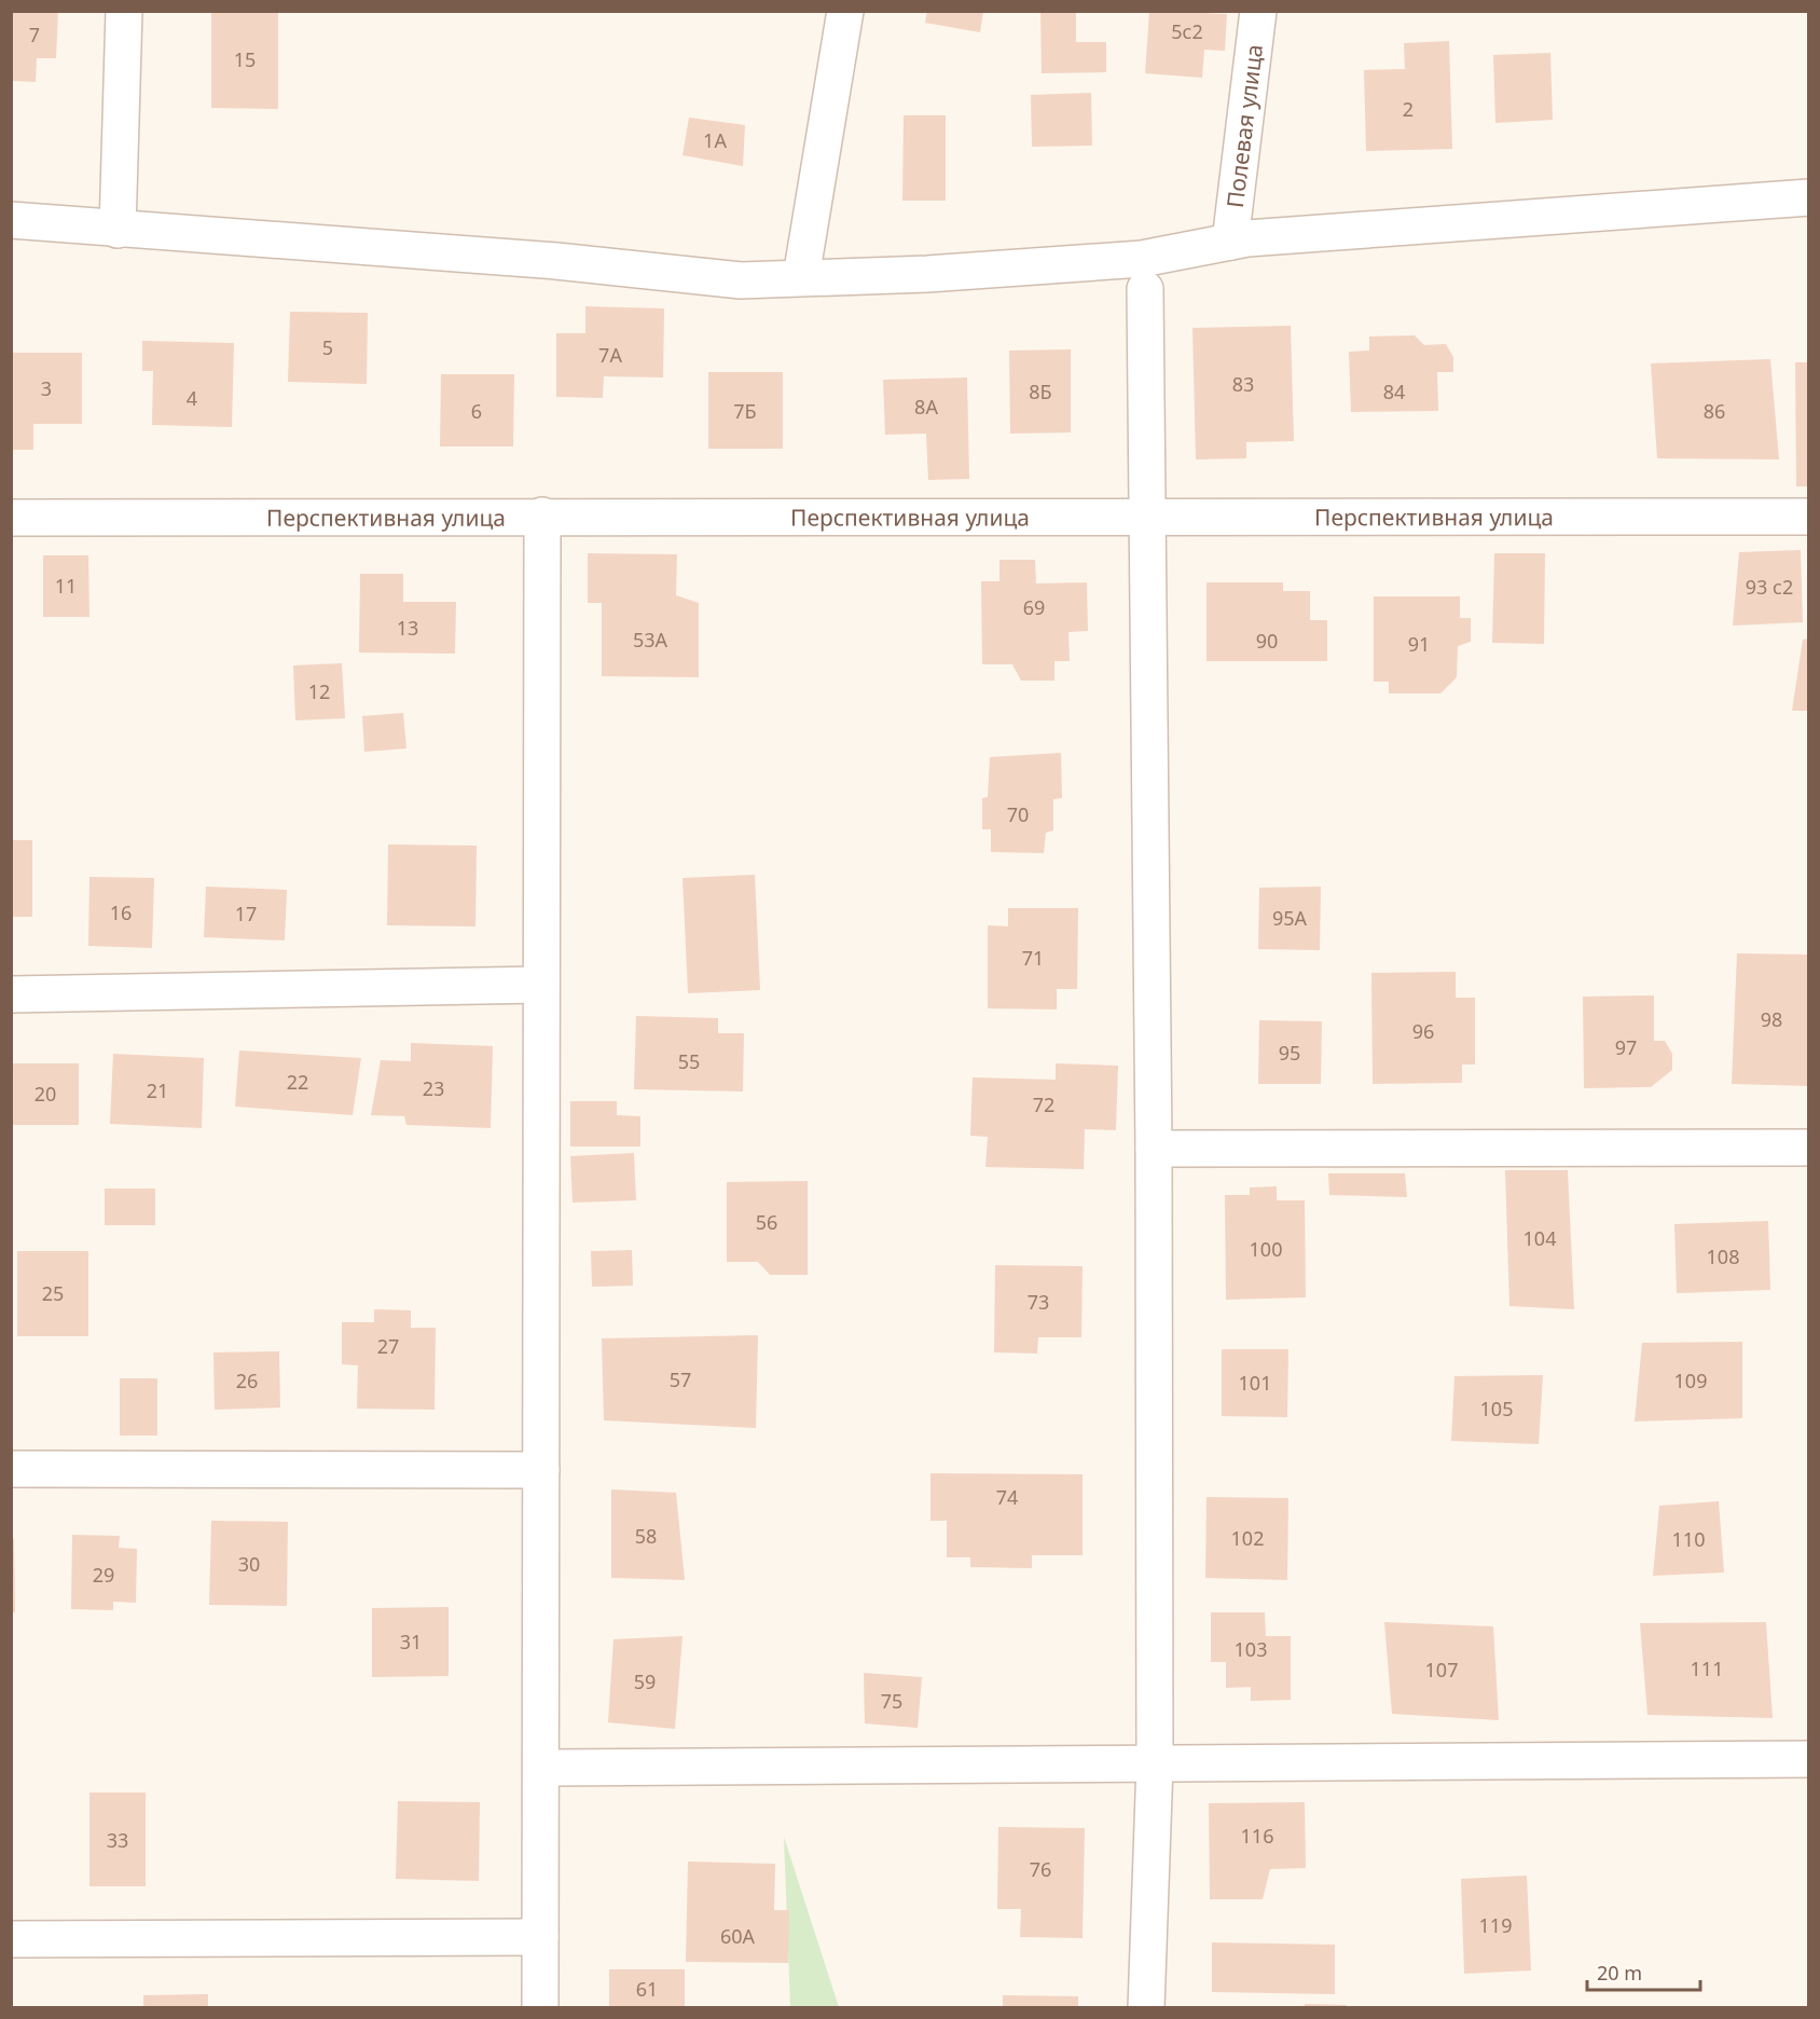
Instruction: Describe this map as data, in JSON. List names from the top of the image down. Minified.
{"streets":{"street":["Полевая улица","Перспективная улица"]},"house_numbers":["5с2","7","15","2","1А","5","7А","83","3","8Б","84","4","8А","6","7Б","86","11","93 с2","69","13","53А","90","91","12","70","16","17","95А","71","98","96","97","95","55","22","23","21","20","72","56","104","100","108","25","73","27","57","26","109","101","105","74","58","102","110","30","29","31","103","111","107","59","75","116","33","76","119","60А","61"],"scale_bar":"20 m"}
